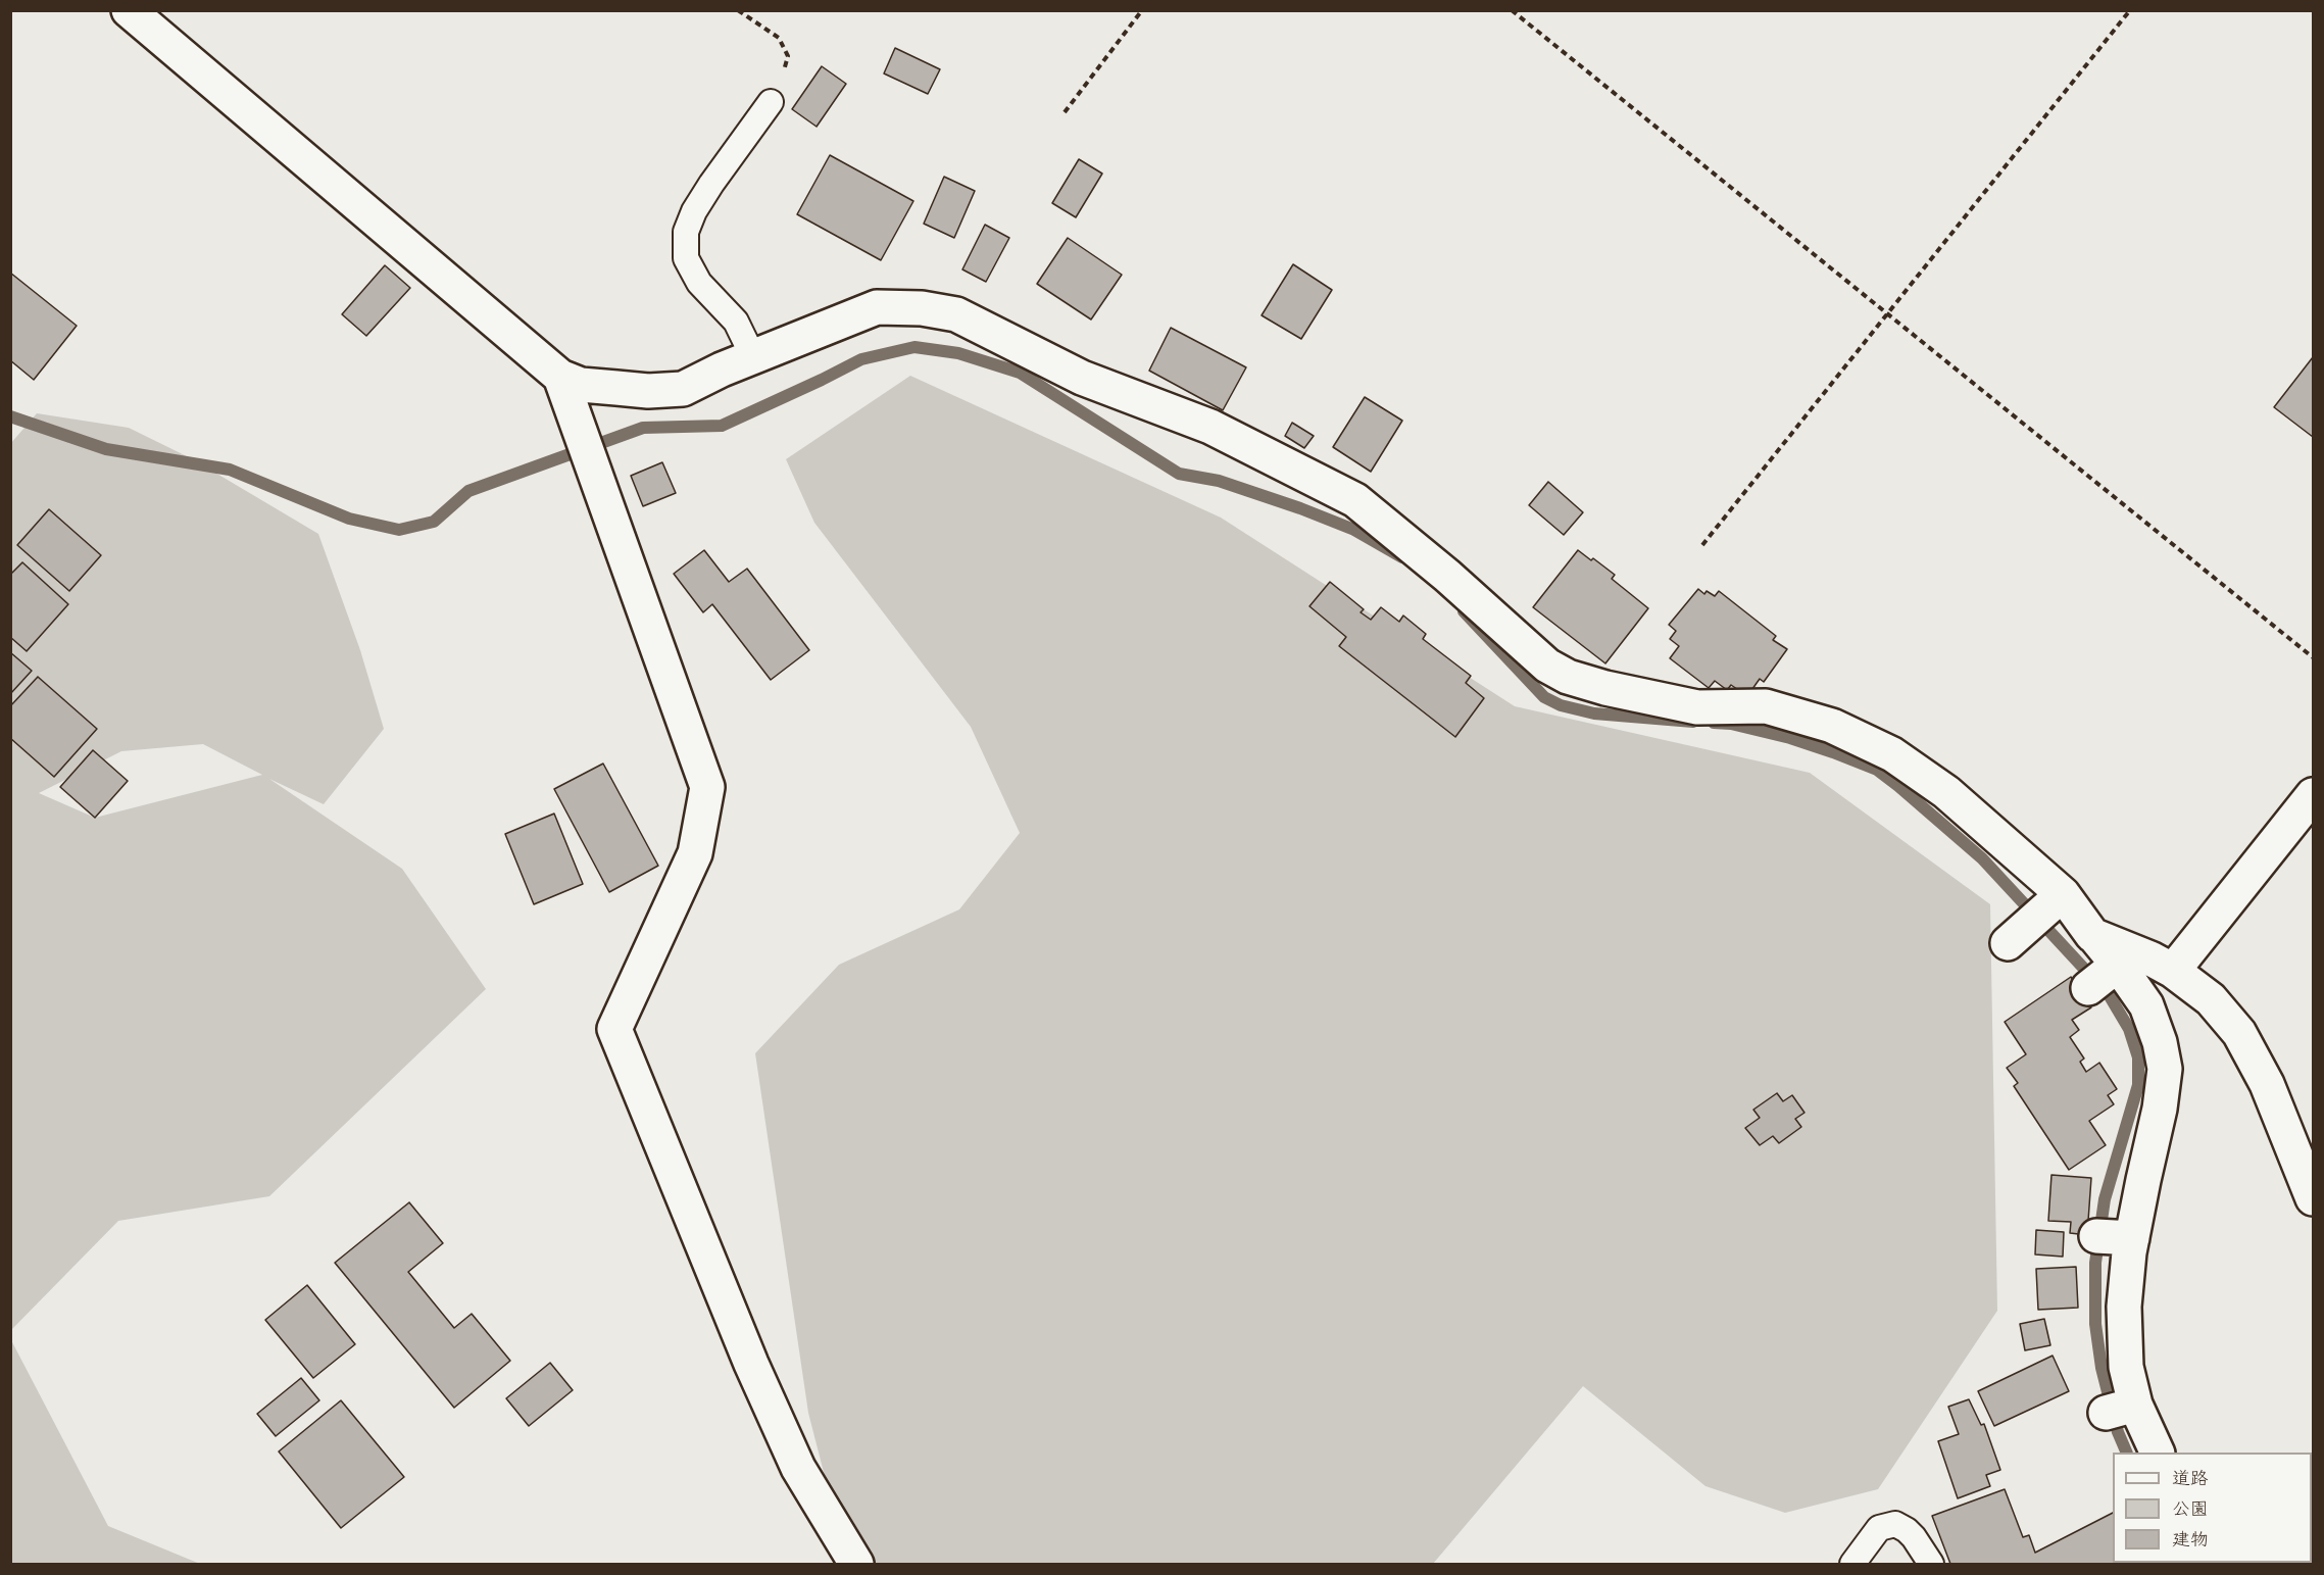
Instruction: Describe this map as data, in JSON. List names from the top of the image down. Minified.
{"legend":["道路","公園","建物"]}
